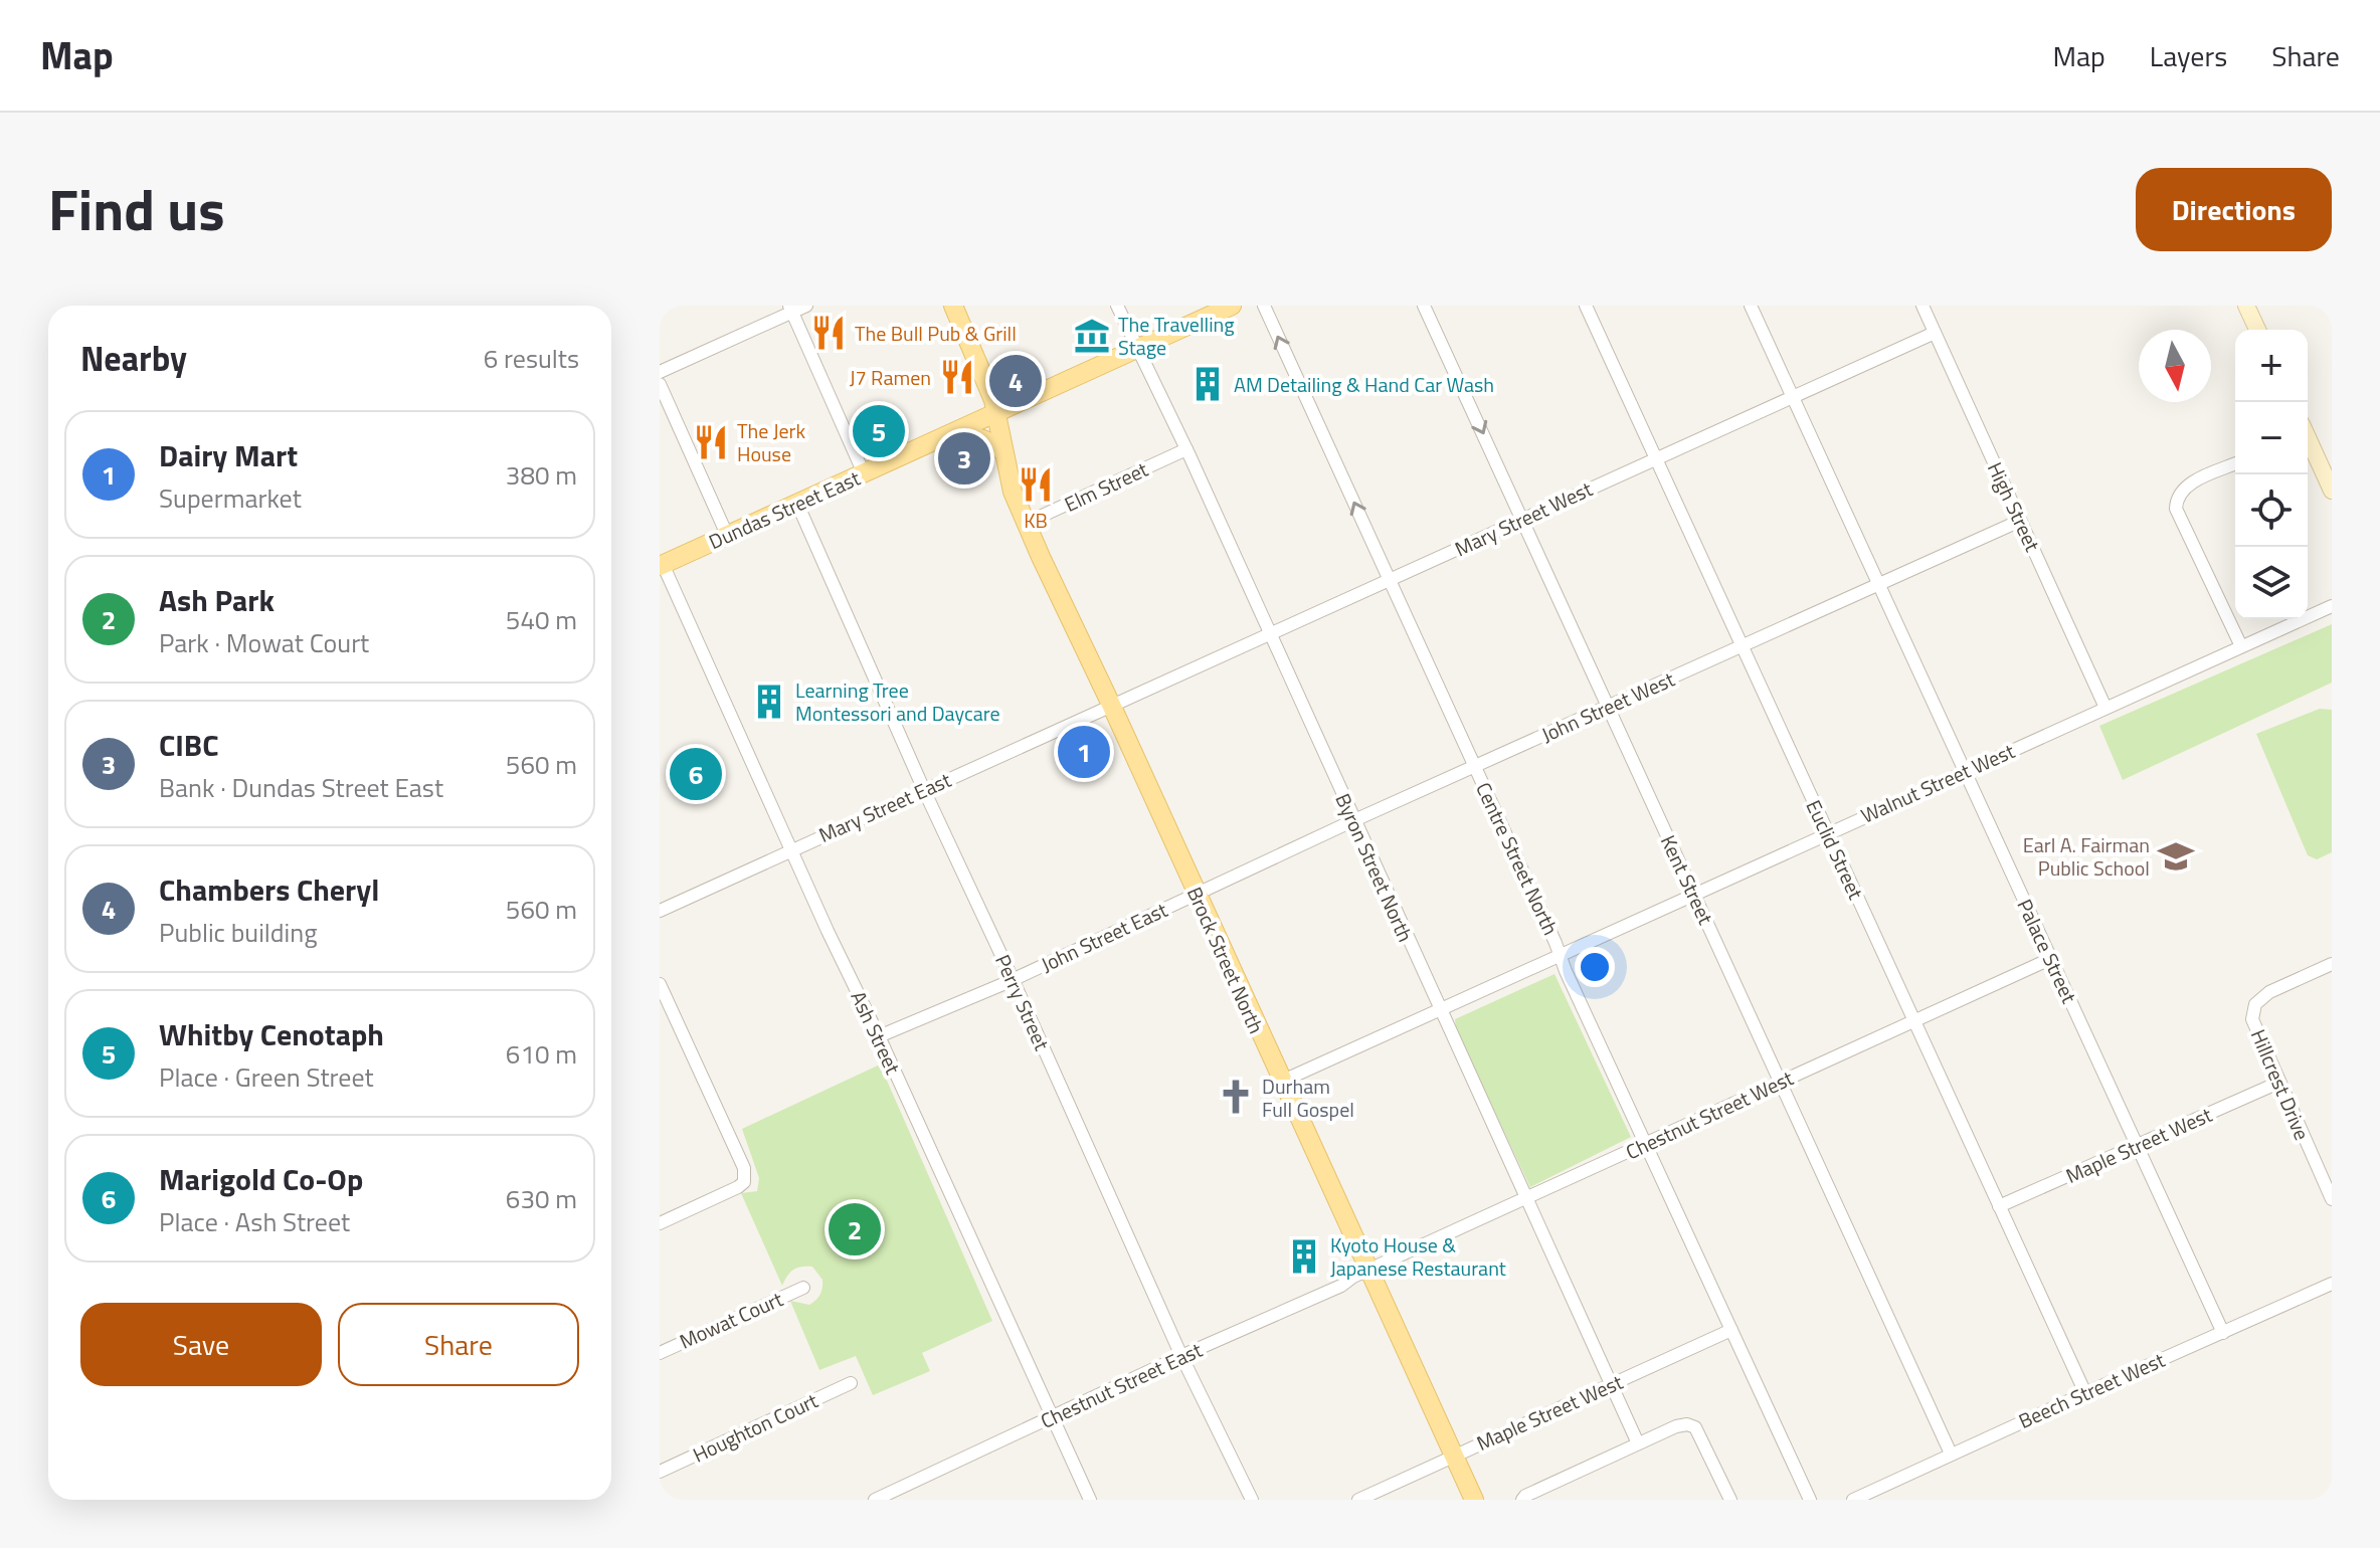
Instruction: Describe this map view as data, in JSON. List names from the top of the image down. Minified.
{"streets":{"main road":["Dundas Street East","Brock Street North"],"street":["Elm Street","High Street","Mary Street West","John Street West","Walnut Street West","Mary Street East","Euclid Street","Centre Street North","Byron Street North","Kent Street","John Street East","Palace Street","Perry Street","Ash Street","Hillcrest Drive","Chestnut Street West","Maple Street West","Mowat Court","Chestnut Street East","Beech Street West","Houghton Court"]},"crossings":[["Elm Street","Byron Street North"],["Elm Street","Brock Street North"],["High Street","Mary Street West"],["High Street","John Street West"],["High Street","Walnut Street West"],["Dundas Street East","Byron Street North"],["Dundas Street East","Brock Street North"],["Dundas Street East","Perry Street"],["Dundas Street East","Ash Street"],["Mary Street West","Mary Street East"],["Mary Street West","Euclid Street"],["Mary Street West","Centre Street North"],["Mary Street West","Byron Street North"],["Mary Street West","Kent Street"],["Mary Street West","Palace Street"],["Mary Street West","Brock Street North"],["John Street West","Euclid Street"],["John Street West","Centre Street North"],["John Street West","Byron Street North"],["John Street West","Kent Street"],["John Street West","John Street East"],["John Street West","Palace Street"],["John Street West","Brock Street North"],["Walnut Street West","Euclid Street"],["Walnut Street West","Centre Street North"],["Walnut Street West","Byron Street North"],["Walnut Street West","Kent Street"],["Walnut Street West","Palace Street"],["Walnut Street West","Brock Street North"],["Mary Street East","Brock Street North"],["Mary Street East","Perry Street"],["Mary Street East","Ash Street"],["Euclid Street","Chestnut Street West"],["Euclid Street","Maple Street West"],["Euclid Street","Beech Street West"],["Centre Street North","Chestnut Street West"],["Centre Street North","Maple Street West"],["Byron Street North","Chestnut Street West"],["Byron Street North","Maple Street West"],["Kent Street","Chestnut Street West"],["Kent Street","Beech Street West"],["John Street East","Brock Street North"],["John Street East","Perry Street"],["John Street East","Ash Street"],["Palace Street","Chestnut Street West"],["Palace Street","Maple Street West"],["Palace Street","Beech Street West"],["Brock Street North","Chestnut Street West"],["Brock Street North","Maple Street West"],["Brock Street North","Chestnut Street East"],["Perry Street","Chestnut Street East"],["Ash Street","Chestnut Street East"],["Hillcrest Drive","Maple Street West"],["Chestnut Street West","Chestnut Street East"]],"places":{"restaurant":["The Bull Pub & Grill","J7 Ramen","The Jerk House","KB"],"museum":["The Travelling Stage"],"building":["AM Detailing & Hand Car Wash","Learning Tree Montessori and Daycare","Kyoto House & Japanese Restaurant"],"school or university":["Earl A. Fairman Public School"],"church":["Durham Full Gospel"]},"north":"bottom","page":{"header":"Map","nav":["Map","Layers","Share"],"title":"Find us","buttons":["Directions",["Save","Share"]],"heading":["Nearby","6 results"],"map_buttons":["+","−"],"pins":["4","5","3","1","6","2"],"list":[{"mark":"1","name":"Dairy Mart","note":"Supermarket","value":"380 m"},{"mark":"2","name":"Ash Park","note":"Park · Mowat Court","value":"540 m"},{"mark":"3","name":"CIBC","note":"Bank · Dundas Street East","value":"560 m"},{"mark":"4","name":"Chambers Cheryl","note":"Public building","value":"560 m"},{"mark":"5","name":"Whitby Cenotaph","note":"Place · Green Street","value":"610 m"},{"mark":"6","name":"Marigold Co-Op","note":"Place · Ash Street","value":"630 m"}]}}
